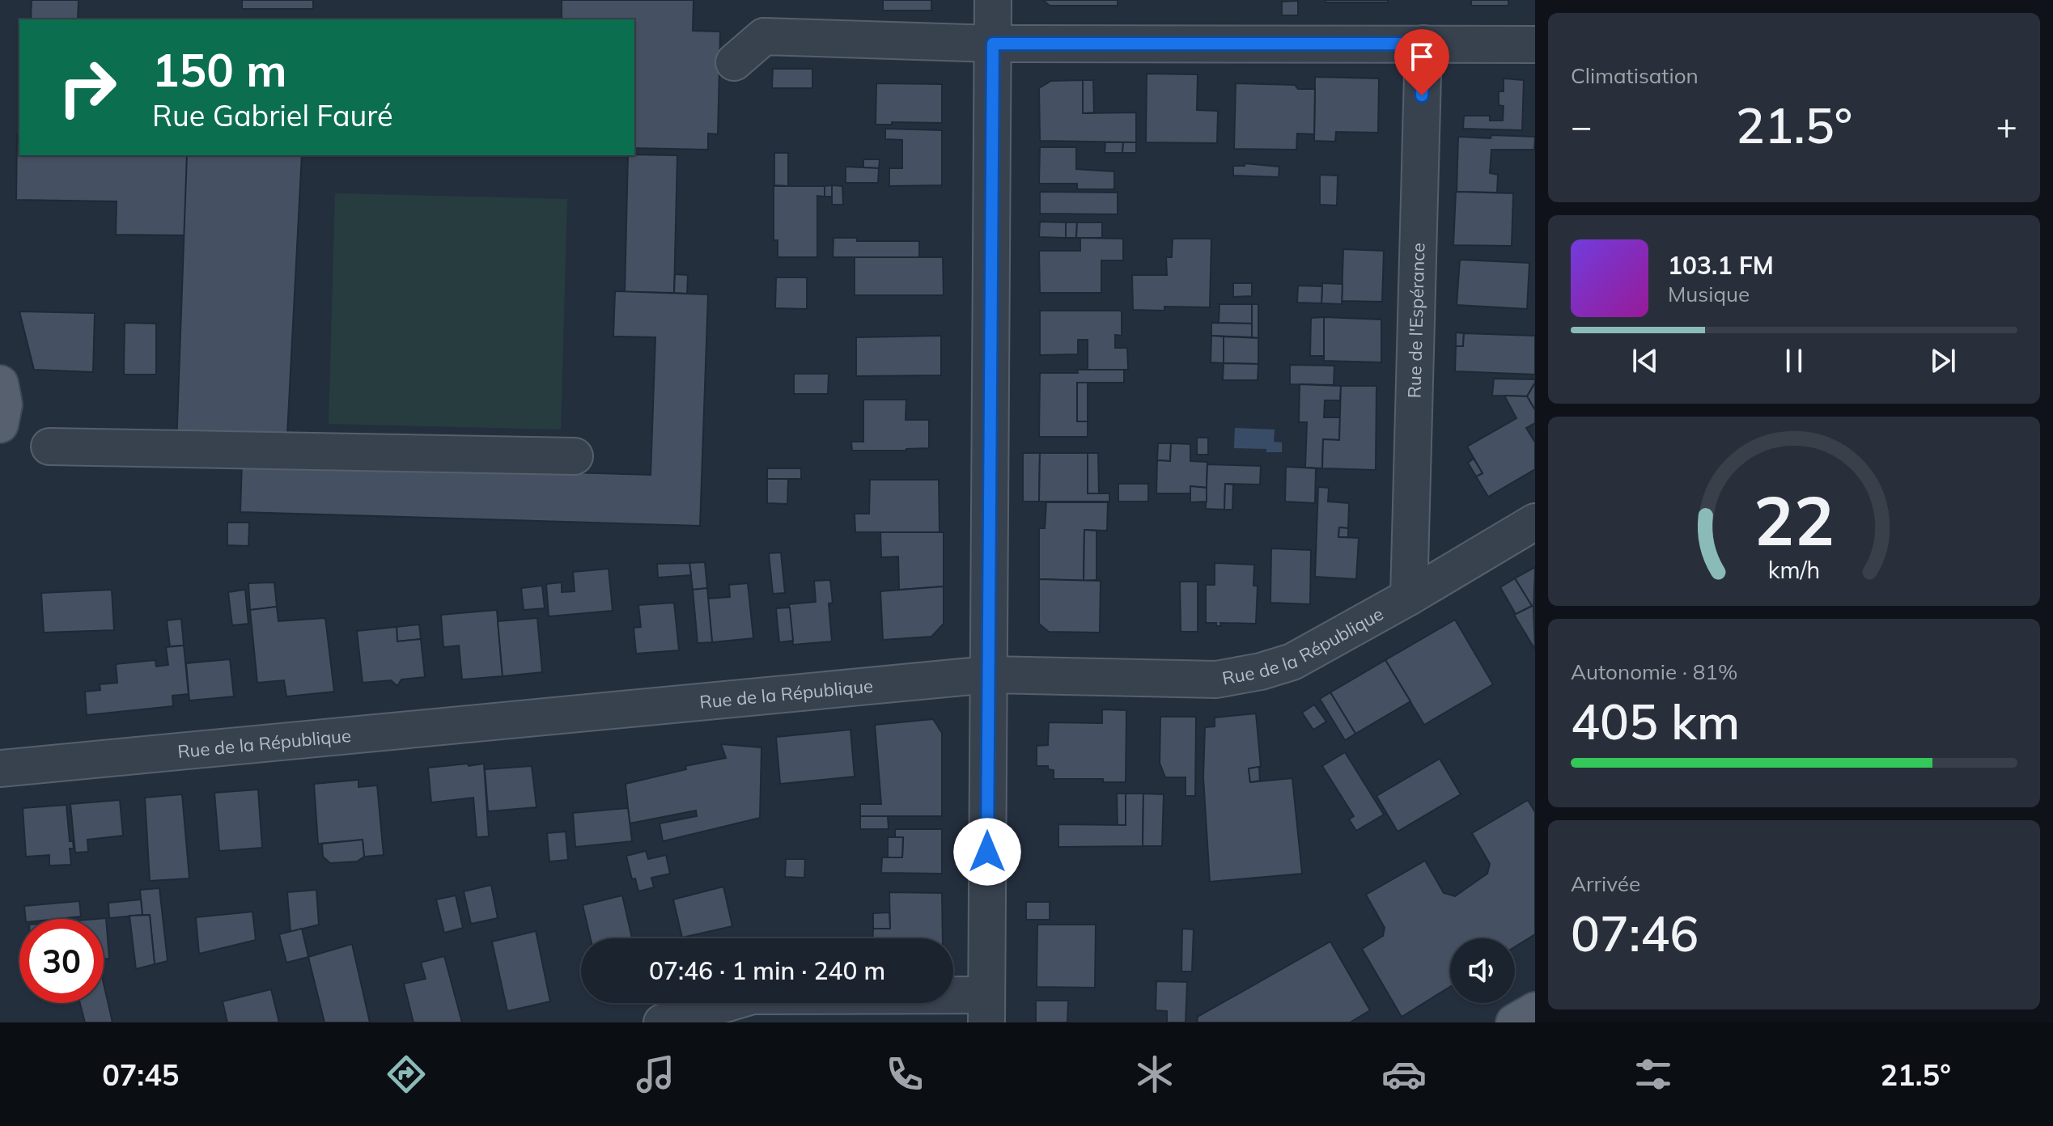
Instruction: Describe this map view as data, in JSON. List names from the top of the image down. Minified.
{"streets":{"street":["Rue de l'Espérance","Rue de la République"]},"crossings":[["Rue de l'Espérance","Rue de la République"]],"page":{"tile":["Climatisation",["Autonomie · 81%","405 km"],["Arrivée","07:46"]],"turn":["150 m","Rue Gabriel Fauré"],"heat":["−","21.5°","+"],"song":["103.1 FM","Musique"],"limit":"30","trip":"07:46 · 1 min · 240 m","tabs":["07:45","21.5°"],"gauge":["22","km/h"]}}
